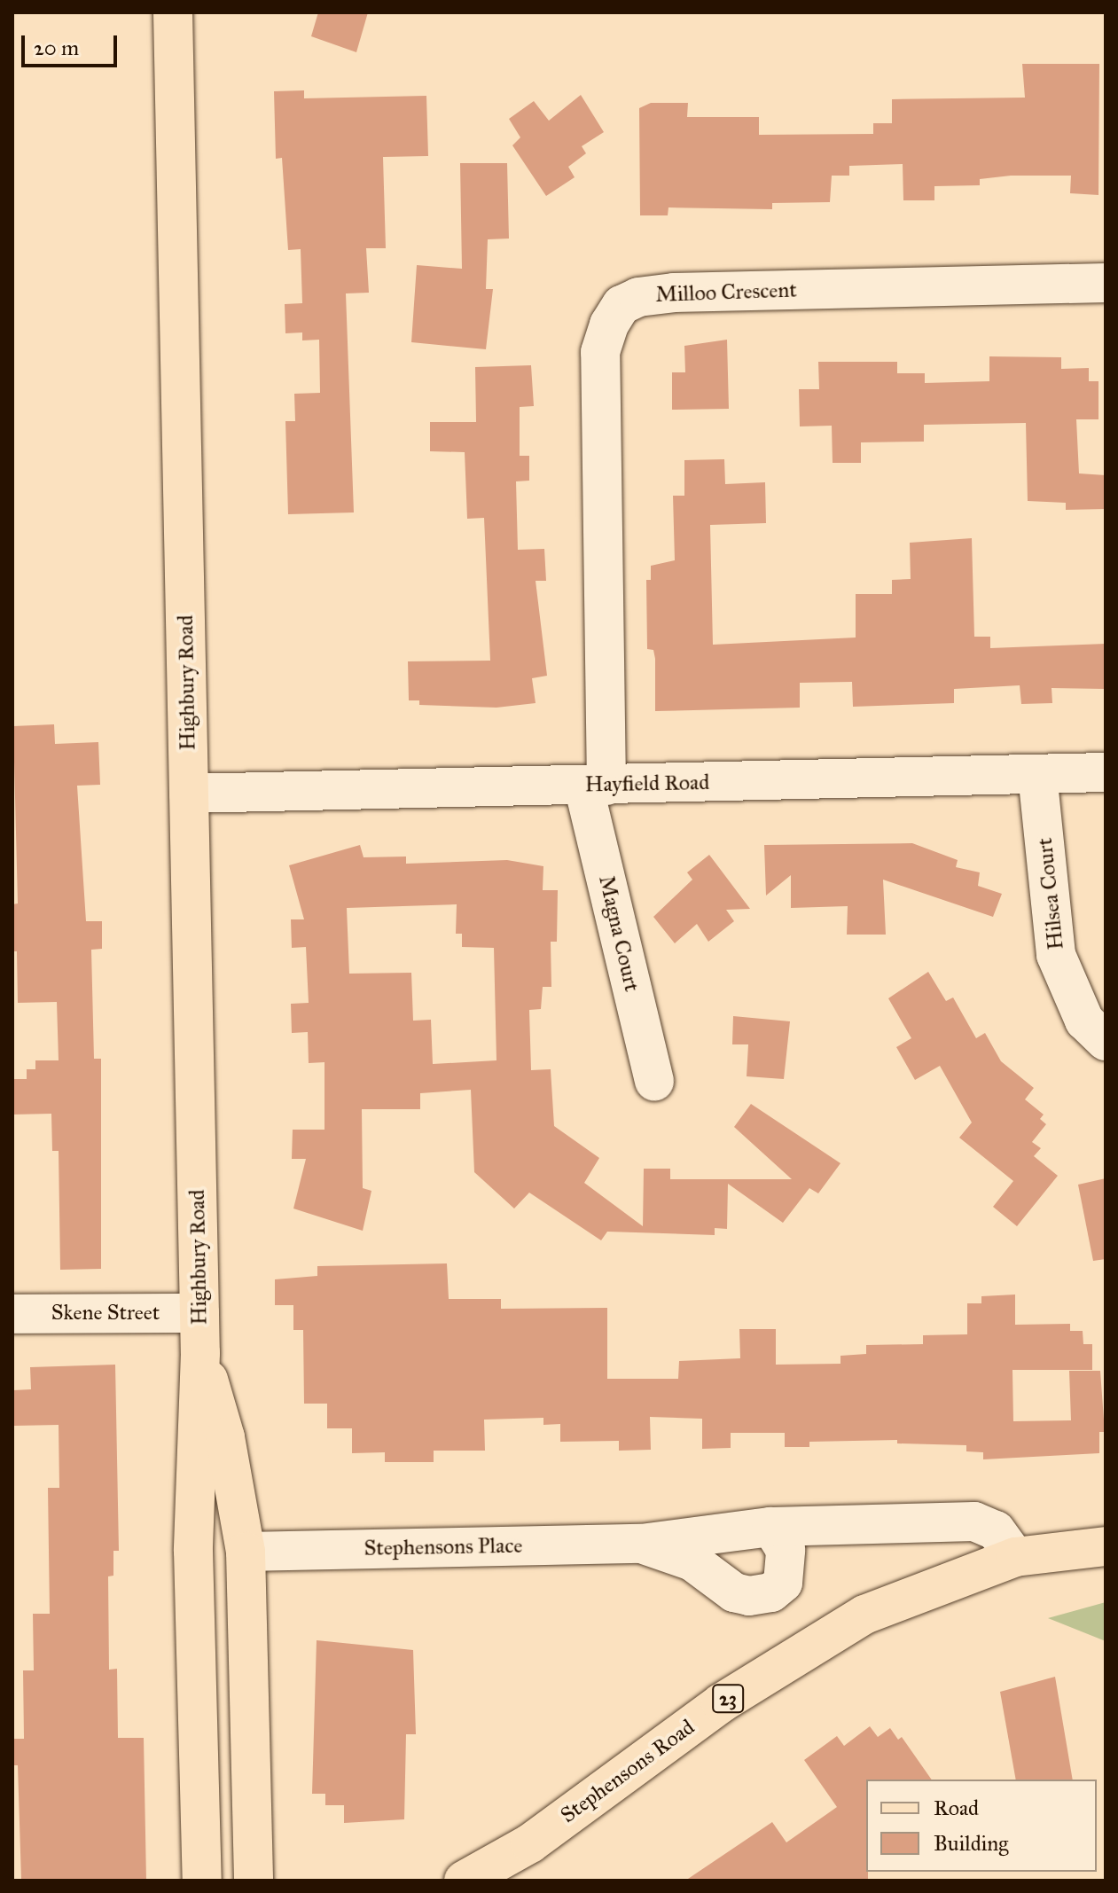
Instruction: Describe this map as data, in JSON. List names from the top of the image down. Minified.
{"streets":{"main road":["Highbury Road","23","Stephensons Road"],"street":["Milloo Crescent","Hayfield Road","Hilsea Court","Magna Court","Skene Street","Stephensons Place"]},"crossings":[["Milloo Crescent","Hayfield Road"],["Milloo Crescent","Magna Court"],["Highbury Road","Hayfield Road"],["Highbury Road","Skene Street"],["Highbury Road","Stephensons Place"],["Hayfield Road","Hilsea Court"],["Hayfield Road","Magna Court"],["Stephensons Place","Stephensons Road"]],"legend":["Road","Building"],"scale_bar":"20 m"}
